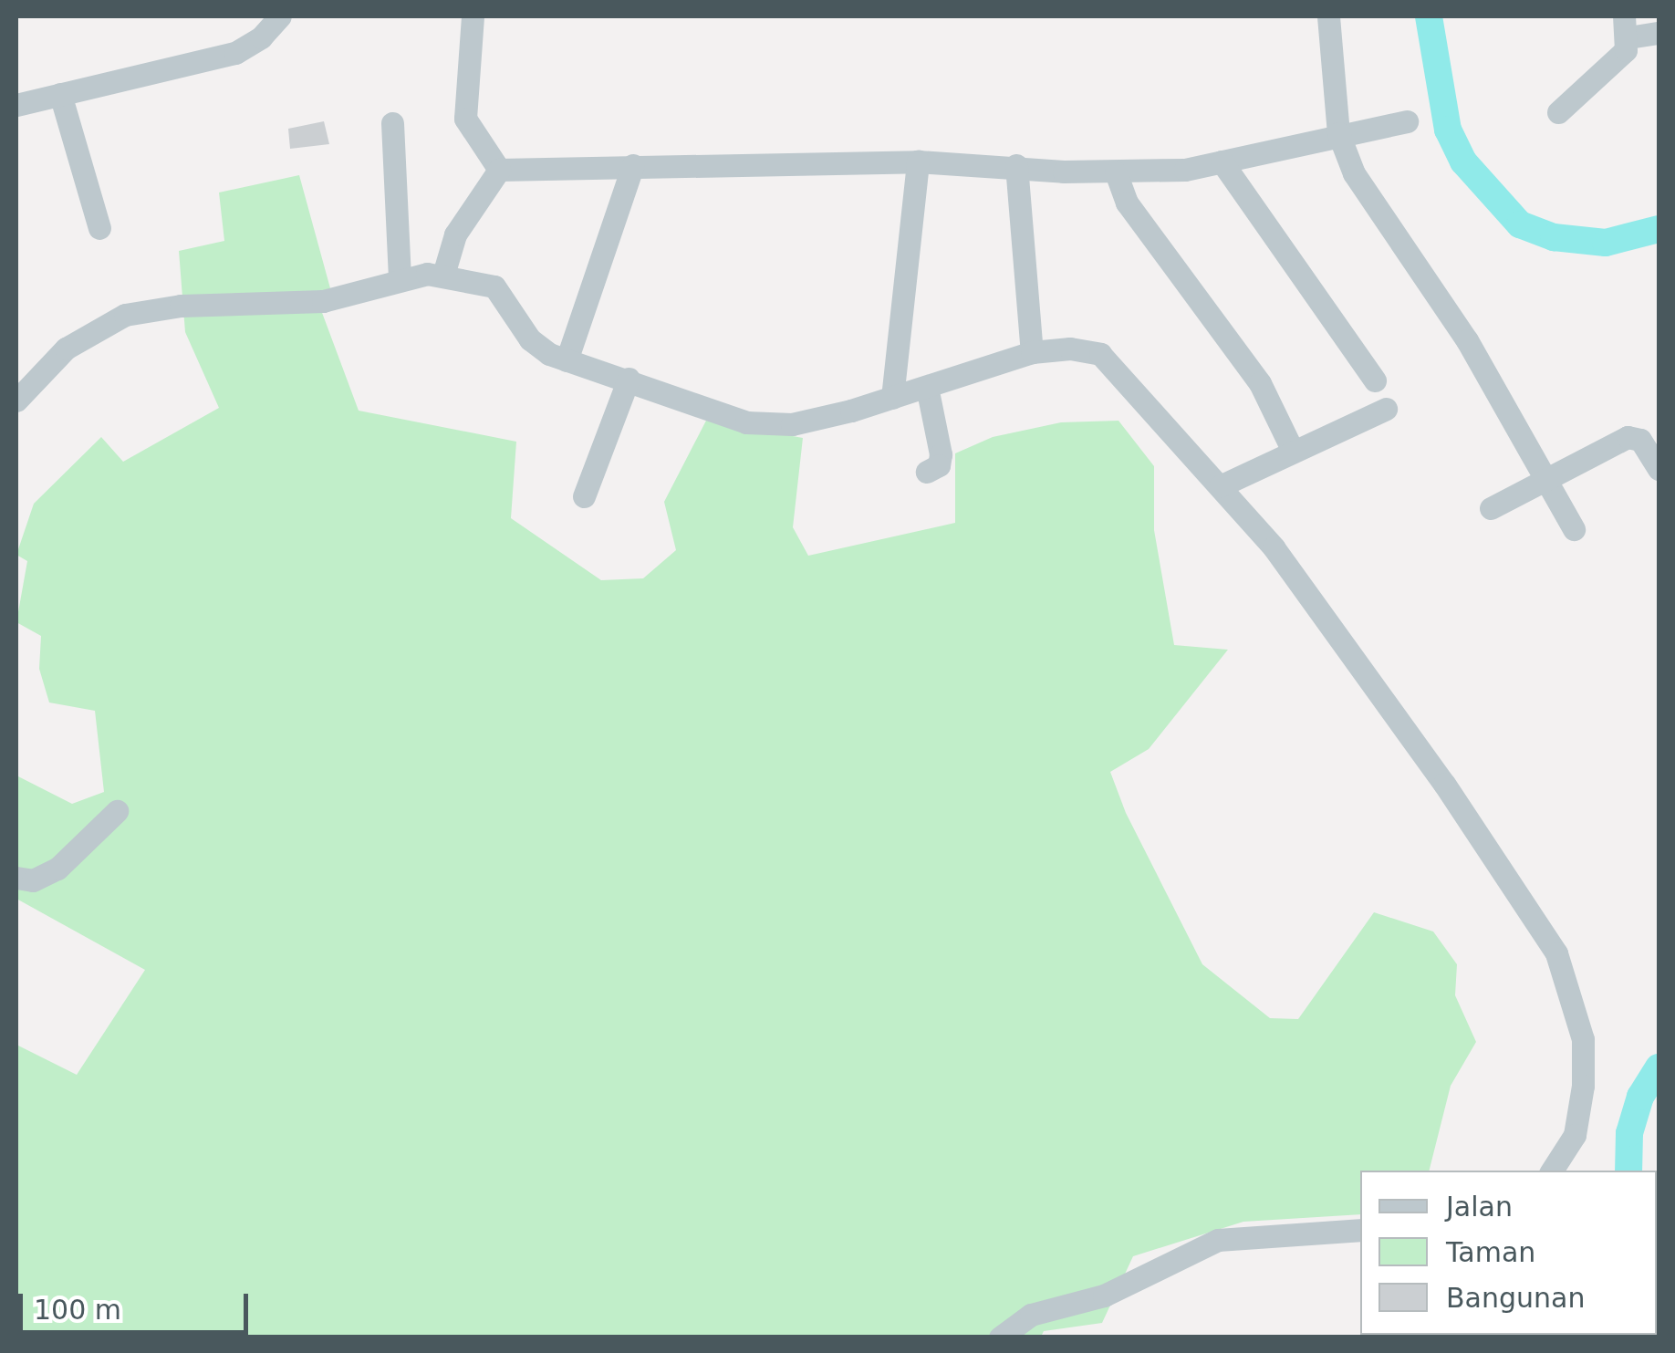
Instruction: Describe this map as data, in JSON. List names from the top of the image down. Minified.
{"legend":["Jalan","Taman","Bangunan"],"scale_bar":"100 m"}
